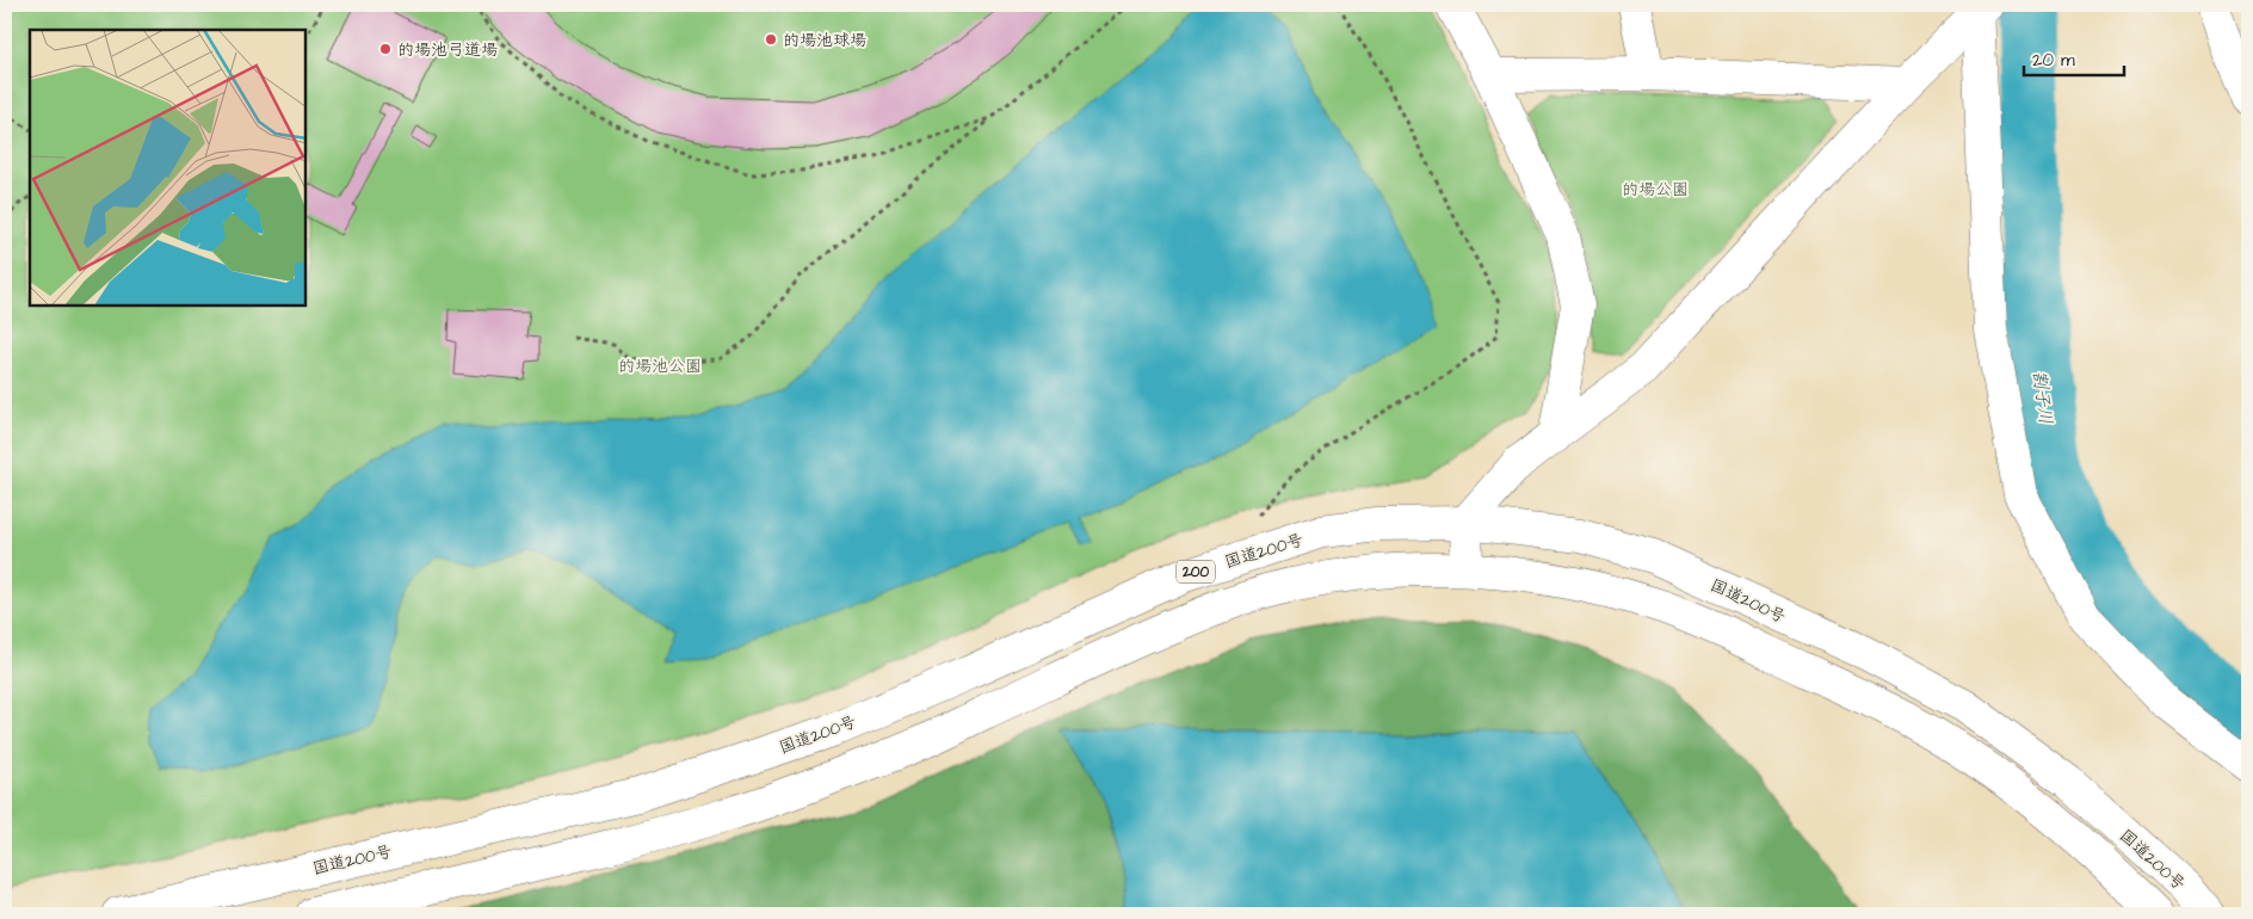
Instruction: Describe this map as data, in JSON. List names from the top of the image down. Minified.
{"streets":{"main road":["国道200号","200"]},"water":["割子川"],"parks":["的場公園","的場池公園"],"places":["的場池球場","的場池弓道場"],"scale_bar":"20 m"}
